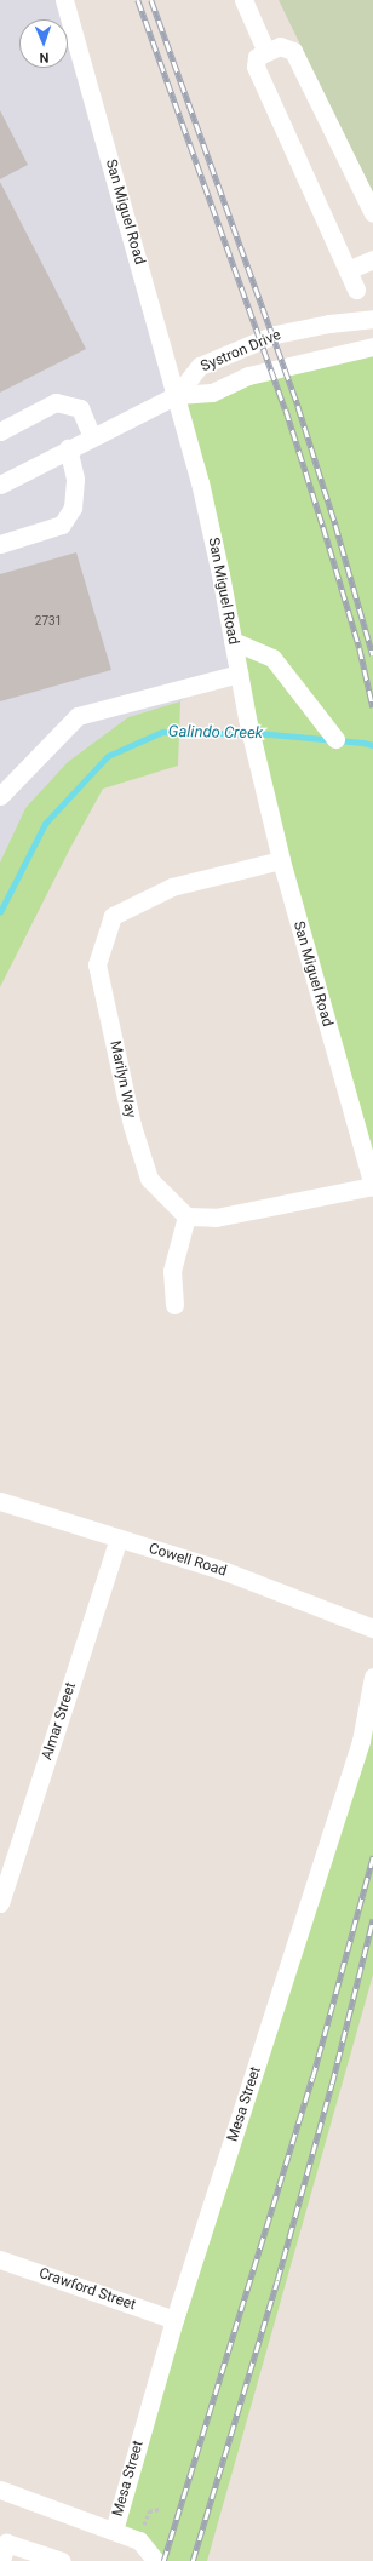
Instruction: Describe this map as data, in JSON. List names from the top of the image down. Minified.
{"streets":{"street":["San Miguel Road","Systron Drive","Marilyn Way","Cowell Road","Almar Street","Mesa Street","Crawford Street"]},"crossings":[["San Miguel Road","Systron Drive"],["San Miguel Road","Marilyn Way"],["Cowell Road","Almar Street"],["Mesa Street","Crawford Street"]],"water":["Galindo Creek"],"house_numbers":["2731"],"north":"bottom"}
